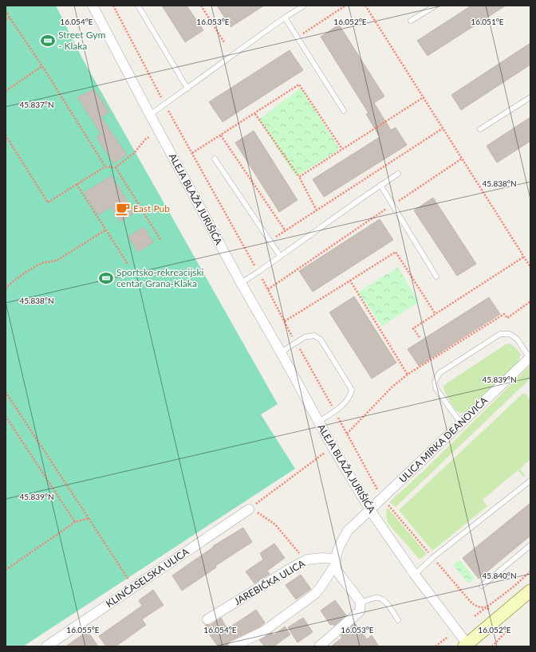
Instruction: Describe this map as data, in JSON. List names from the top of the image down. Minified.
{"streets":{"street":["ALEJA BLAŽA JURIŠIĆA","ULICA MIRKA DEANOVIĆA","KLINČASELSKA ULICA","JAREBIČKA ULICA"]},"crossings":[["ALEJA BLAŽA JURIŠIĆA","ULICA MIRKA DEANOVIĆA"]],"places":{"sports":["Street Gym - Klaka","Sportsko-rekreacijski centar Grana-Klaka"],"cafe":["East Pub"]},"coordinates":["16.054°E","16.053°E","16.052°E","16.051°E","45.837°N","45.838°N","45.839°N","45.840°N","16.055°E"]}
